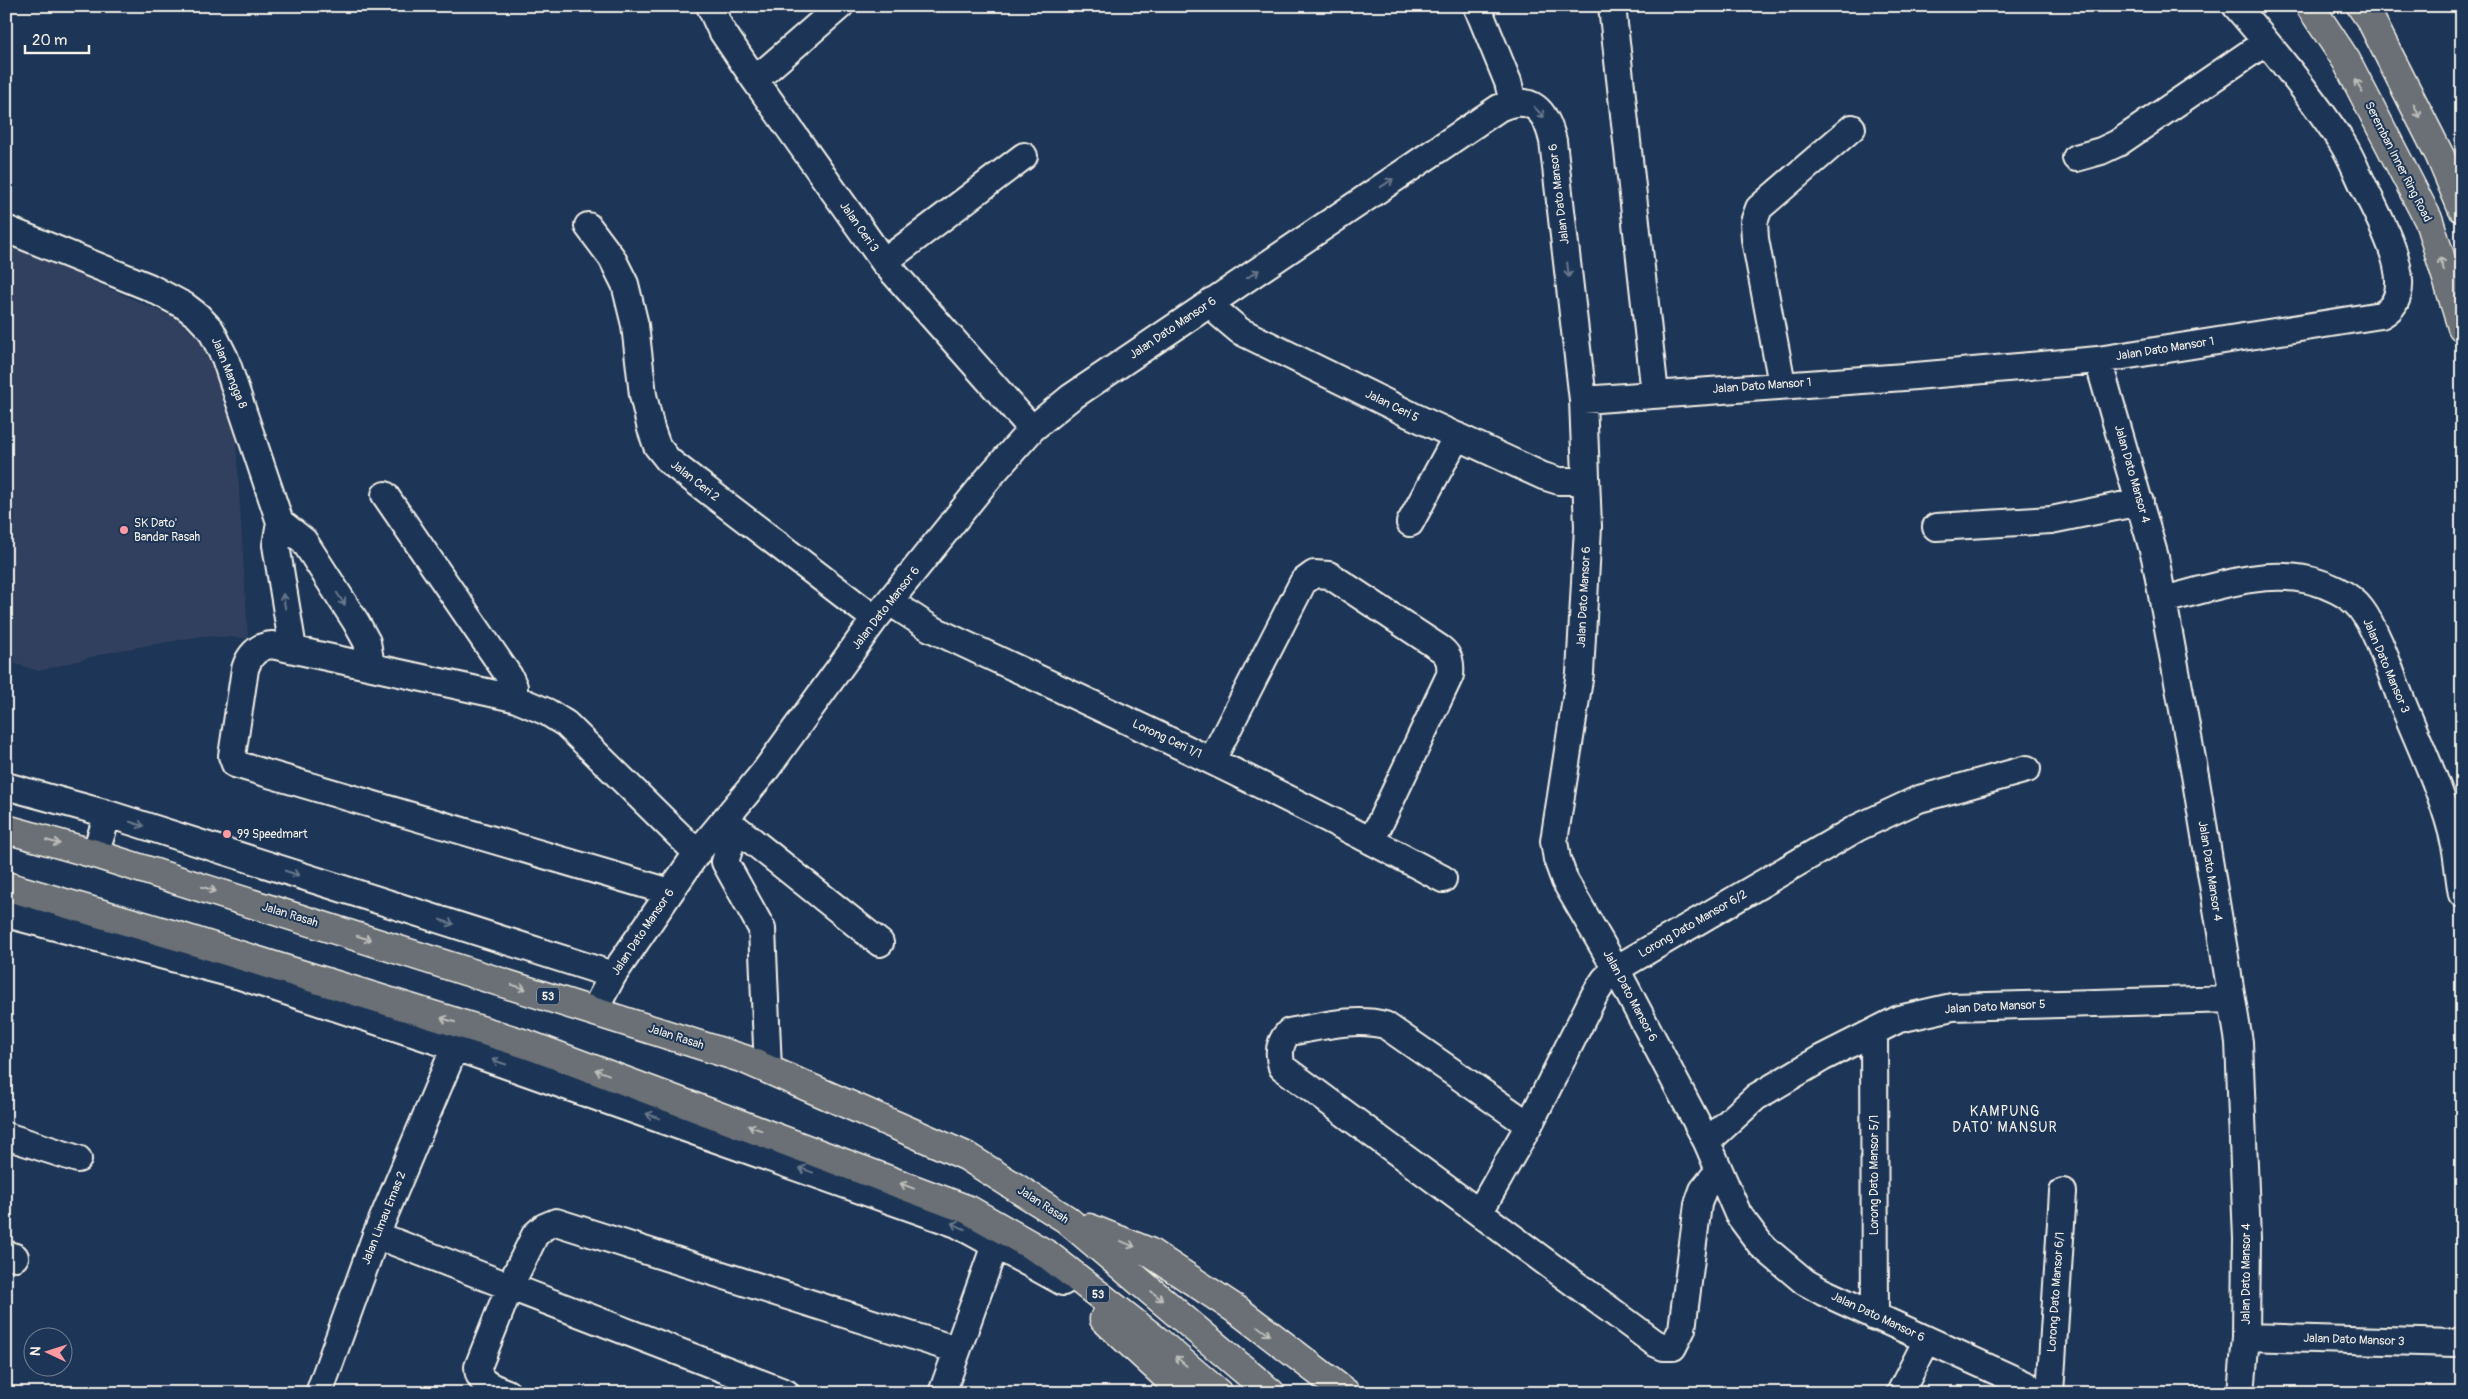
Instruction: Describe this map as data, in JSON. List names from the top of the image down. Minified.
{"streets":{"main road":["Seremban Inner Ring Road","Jalan Rasah","53"],"street":["Jalan Dato Mansor 6","Jalan Ceri 3","Jalan Dato Mansor 1","Jalan Mangga 8","Jalan Ceri 5","Jalan Dato Mansor 4","Jalan Ceri 2","Jalan Dato Mansor 3","Lorong Ceri 1/1","Lorong Dato Mansor 6/2","Jalan Dato Mansor 5","Lorong Dato Mansor 5/1","Jalan Limau Emas 2","Lorong Dato Mansor 6/1"]},"crossings":[["Jalan Dato Mansor 6","Jalan Ceri 3"],["Jalan Dato Mansor 6","Jalan Dato Mansor 1"],["Jalan Dato Mansor 6","Jalan Ceri 5"],["Jalan Dato Mansor 6","Jalan Ceri 2"],["Jalan Dato Mansor 6","Lorong Ceri 1/1"],["Jalan Dato Mansor 6","Jalan Rasah"],["Jalan Dato Mansor 6","Lorong Dato Mansor 6/2"],["Jalan Dato Mansor 6","Jalan Dato Mansor 5"],["Jalan Dato Mansor 6","Lorong Dato Mansor 5/1"],["Jalan Dato Mansor 1","Jalan Dato Mansor 4"],["Jalan Dato Mansor 4","Jalan Dato Mansor 3"],["Jalan Dato Mansor 4","Jalan Dato Mansor 5"],["Jalan Ceri 2","Lorong Ceri 1/1"],["Jalan Dato Mansor 5","Lorong Dato Mansor 5/1"]],"districts":["KAMPUNG DATO' MANSUR"],"places":["SK Dato' Bandar Rasah","99 Speedmart"],"scale_bar":"20 m","north":"left"}
